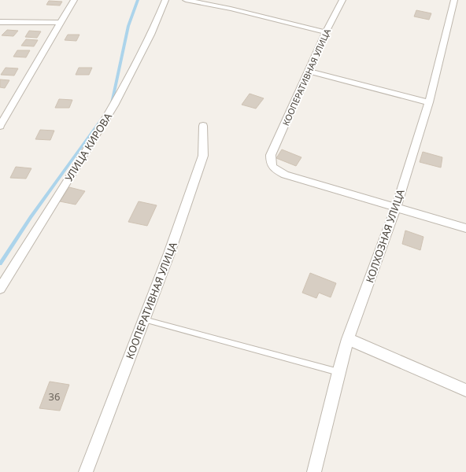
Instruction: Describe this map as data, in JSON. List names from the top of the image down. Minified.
{"streets":{"street":["КООПЕРАТИВНАЯ УЛИЦА","УЛИЦА КИРОВА","КОЛХОЗНАЯ УЛИЦА"]},"crossings":[["КООПЕРАТИВНАЯ УЛИЦА","КОЛХОЗНАЯ УЛИЦА"]],"house_numbers":["36"]}
